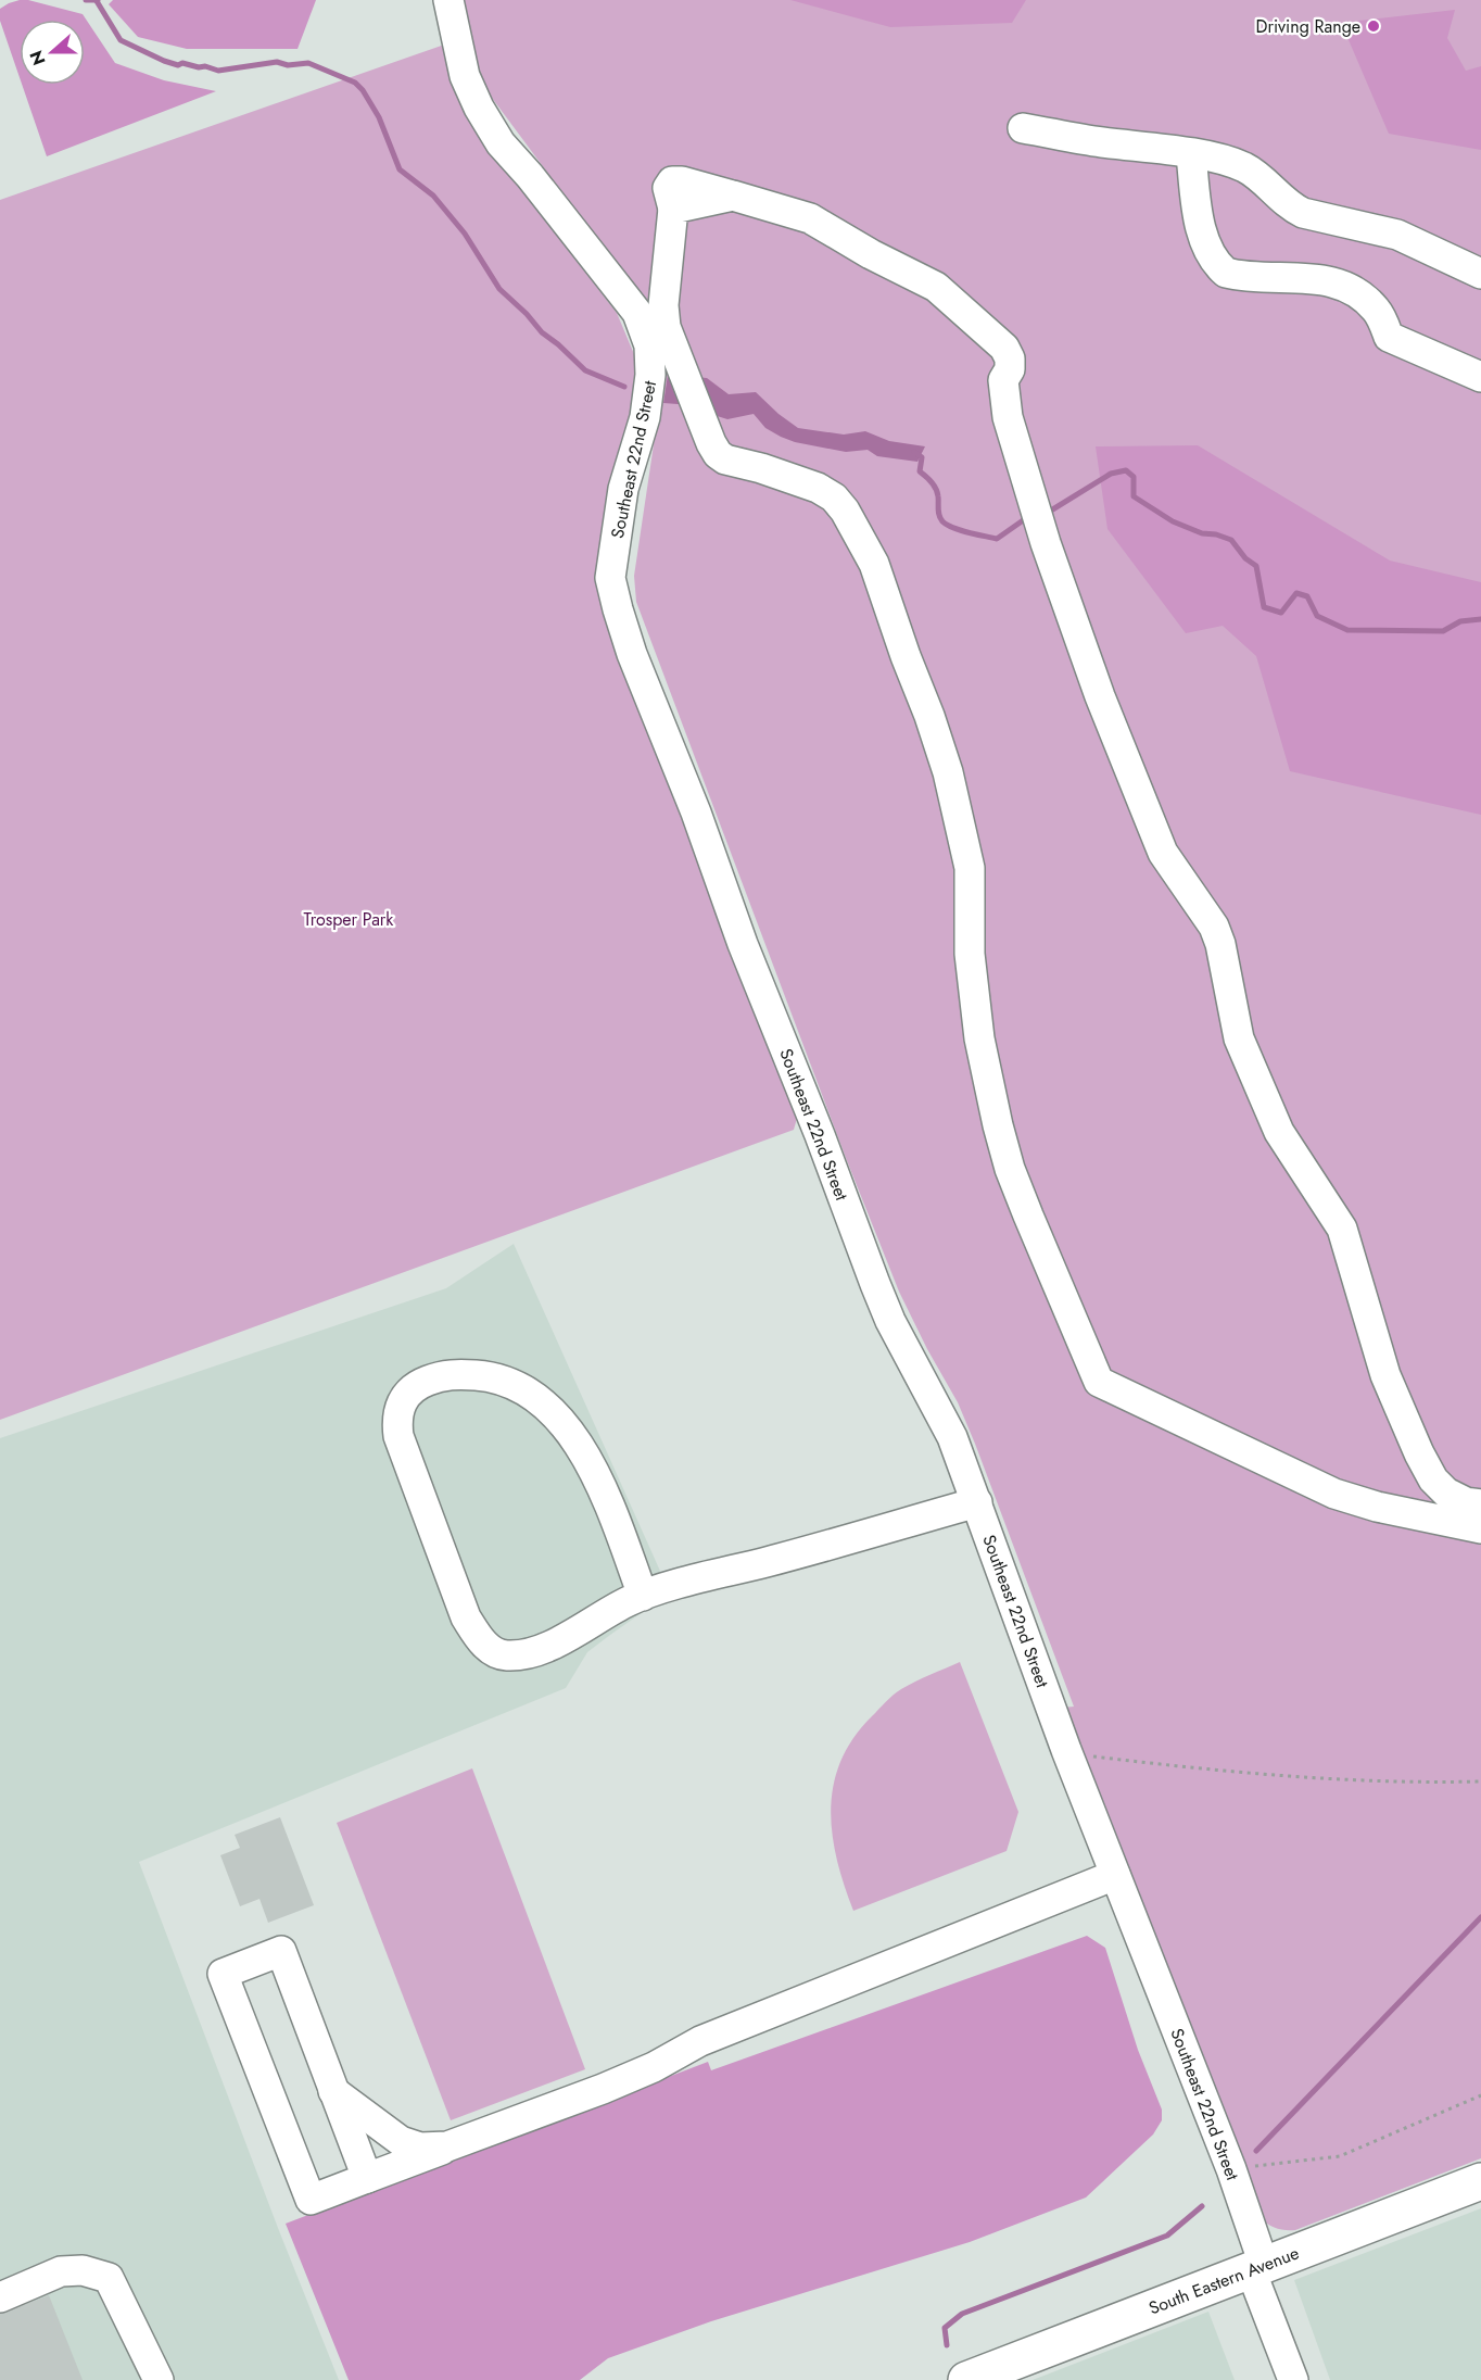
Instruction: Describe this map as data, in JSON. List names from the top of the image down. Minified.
{"streets":{"main road":["South Eastern Avenue"],"street":["Southeast 22nd Street"]},"crossings":[["Southeast 22nd Street","South Eastern Avenue"]],"parks":["Trosper Park"],"places":["Driving Range"],"north":"left"}
